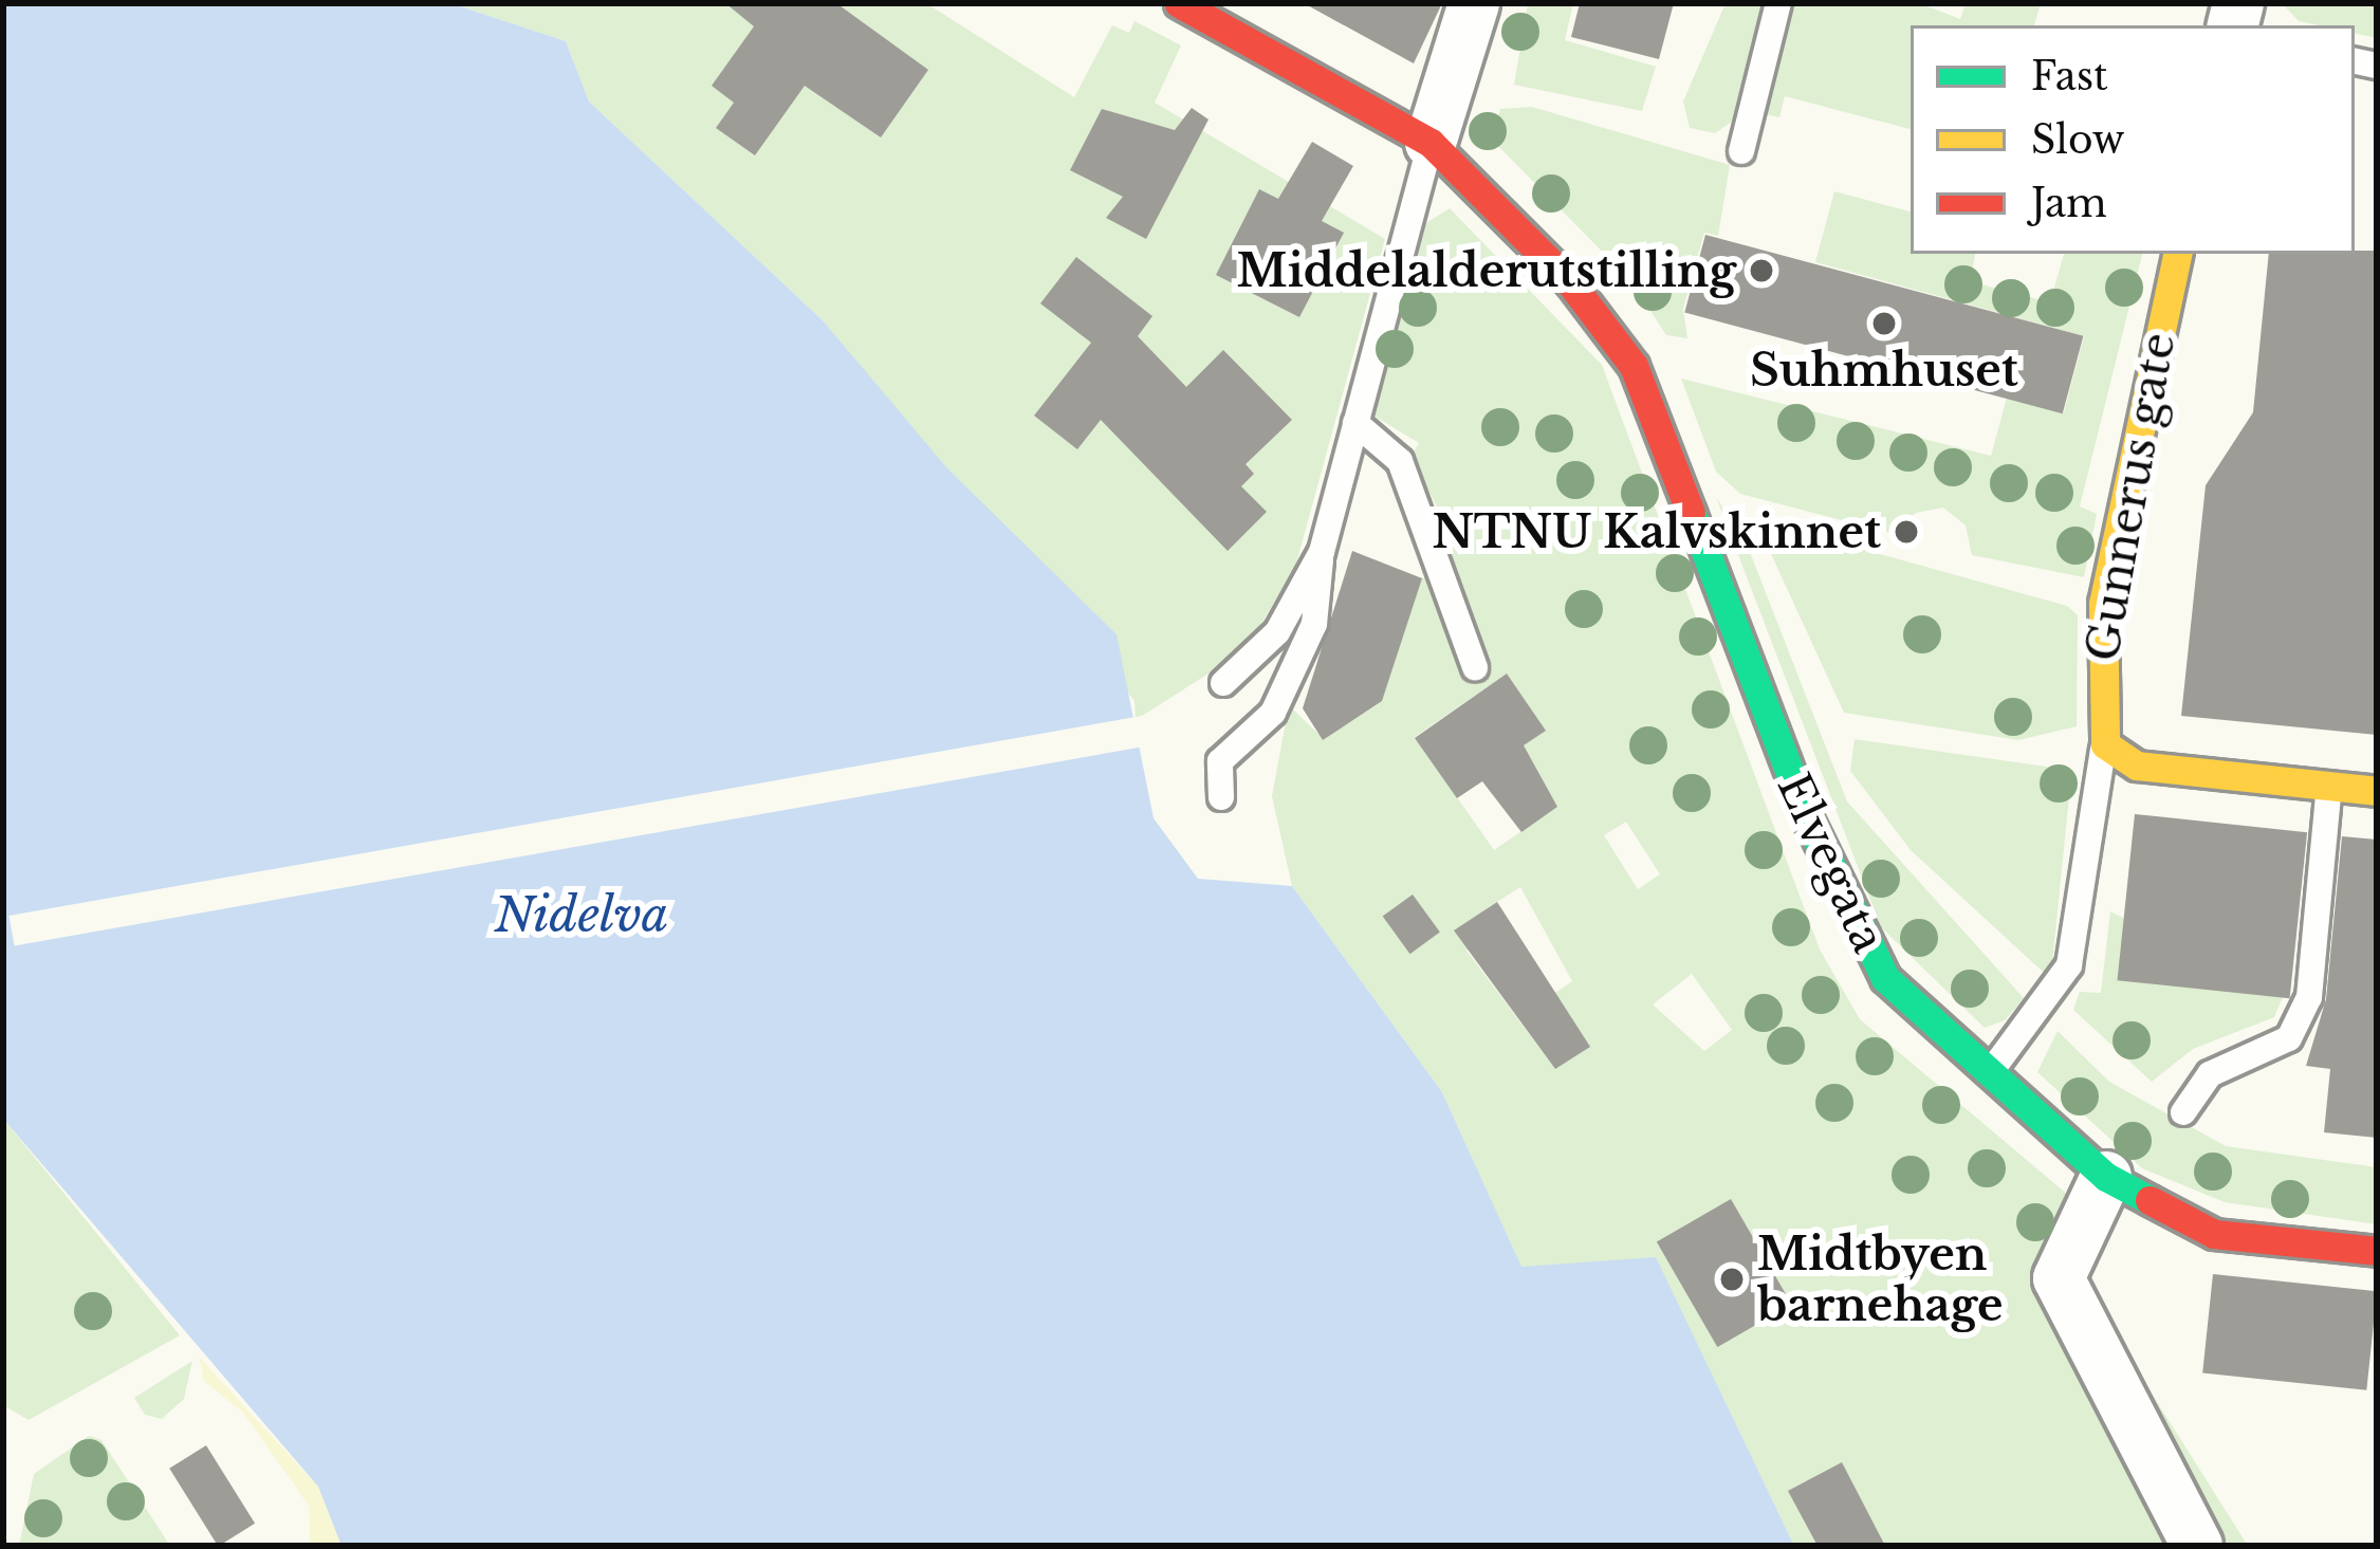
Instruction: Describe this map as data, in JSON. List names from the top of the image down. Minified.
{"streets":{"street":["Gunnerus gate","Elvegata"]},"water":["Nidelva"],"places":["Middelalderutstilling","Suhmhuset","NTNU Kalvskinnet","Midtbyen barnehage"],"legend":["Fast","Slow","Jam"]}
